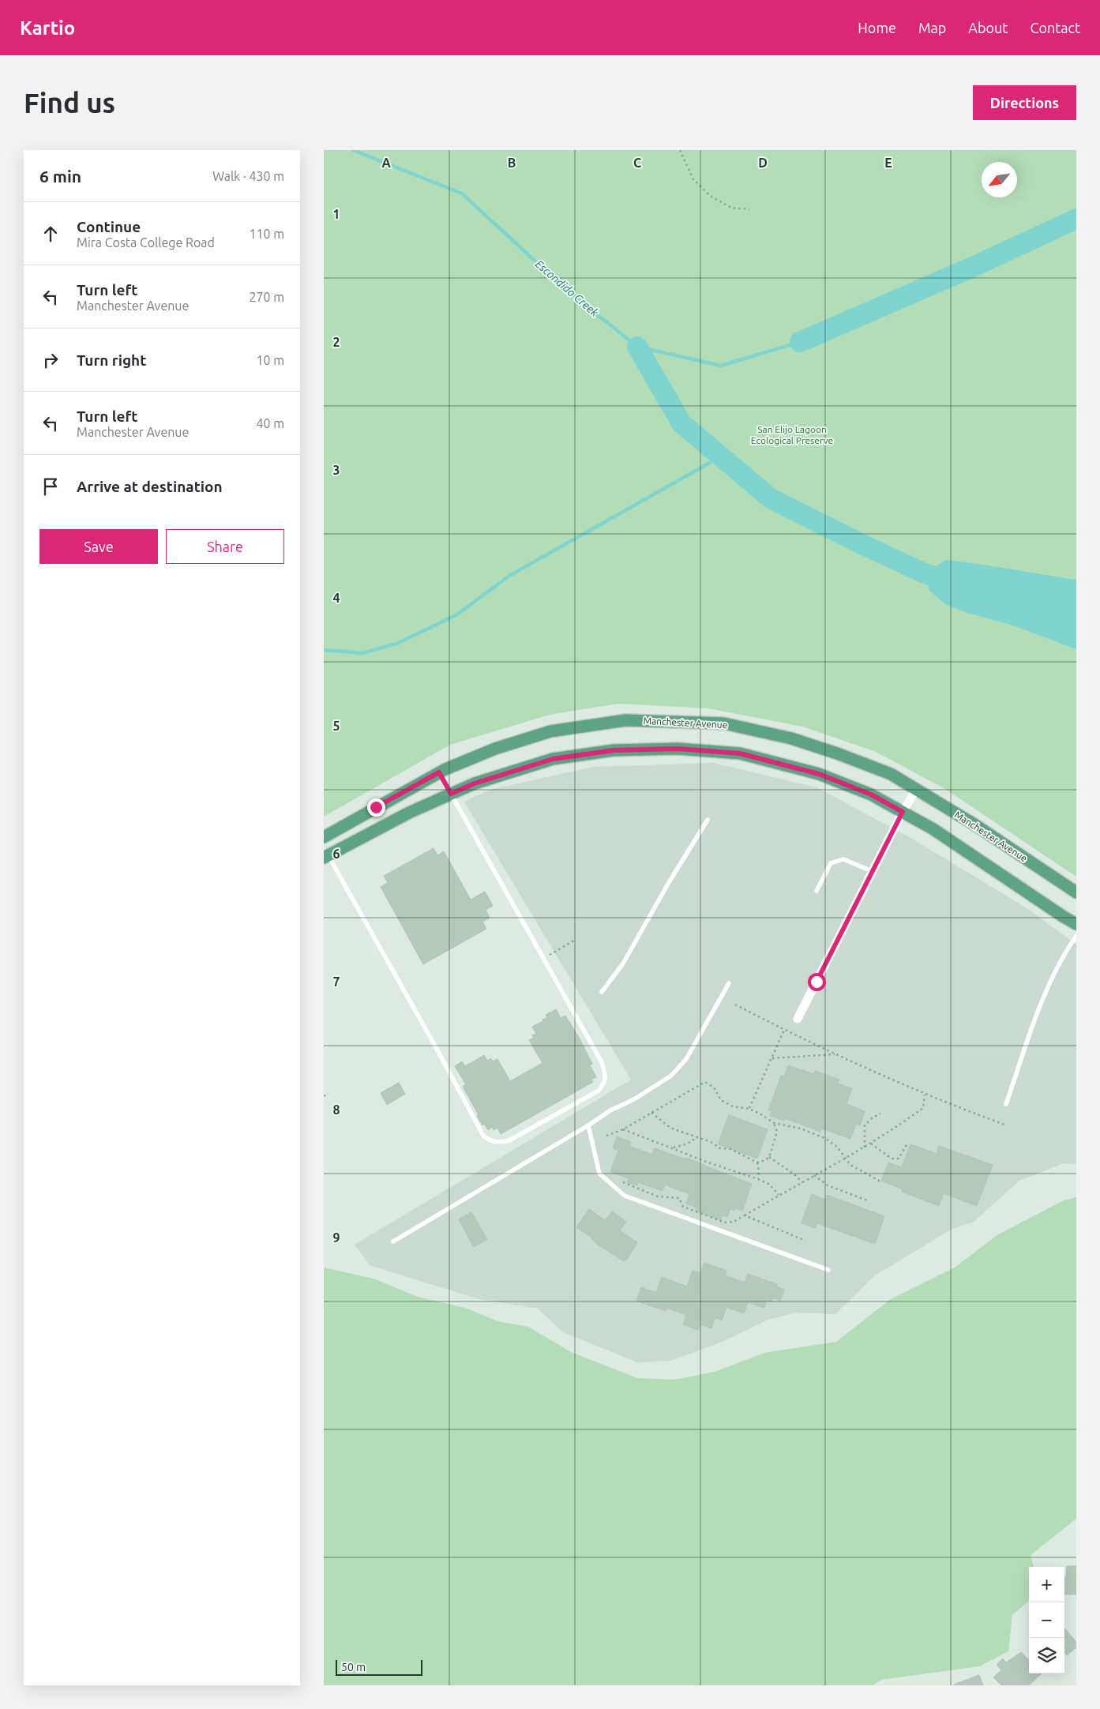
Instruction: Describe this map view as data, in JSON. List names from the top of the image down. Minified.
{"streets":{"main road":["Manchester Avenue"]},"water":["Escondido Creek"],"parks":["San Elijo Lagoon Ecological Preserve"],"scale_bar":"50 m","north":"bottom left","page":{"header":"Kartio","nav":["Home","Map","About","Contact"],"buttons":["Directions",["Save","Share"]],"title":"Find us","heading":["6 min","Walk · 430 m"],"list":[["Continue","Mira Costa College Road","110 m"],["Turn left","Manchester Avenue","270 m"],["Turn right","10 m"],["Turn left","Manchester Avenue","40 m"],"Arrive at destination"],"map_buttons":["+","−"],"scale":"50 m"},"grid":{"columns":["A","B","C","D","E"],"rows":["1","2","3","4","5","6","7","8","9"]}}
